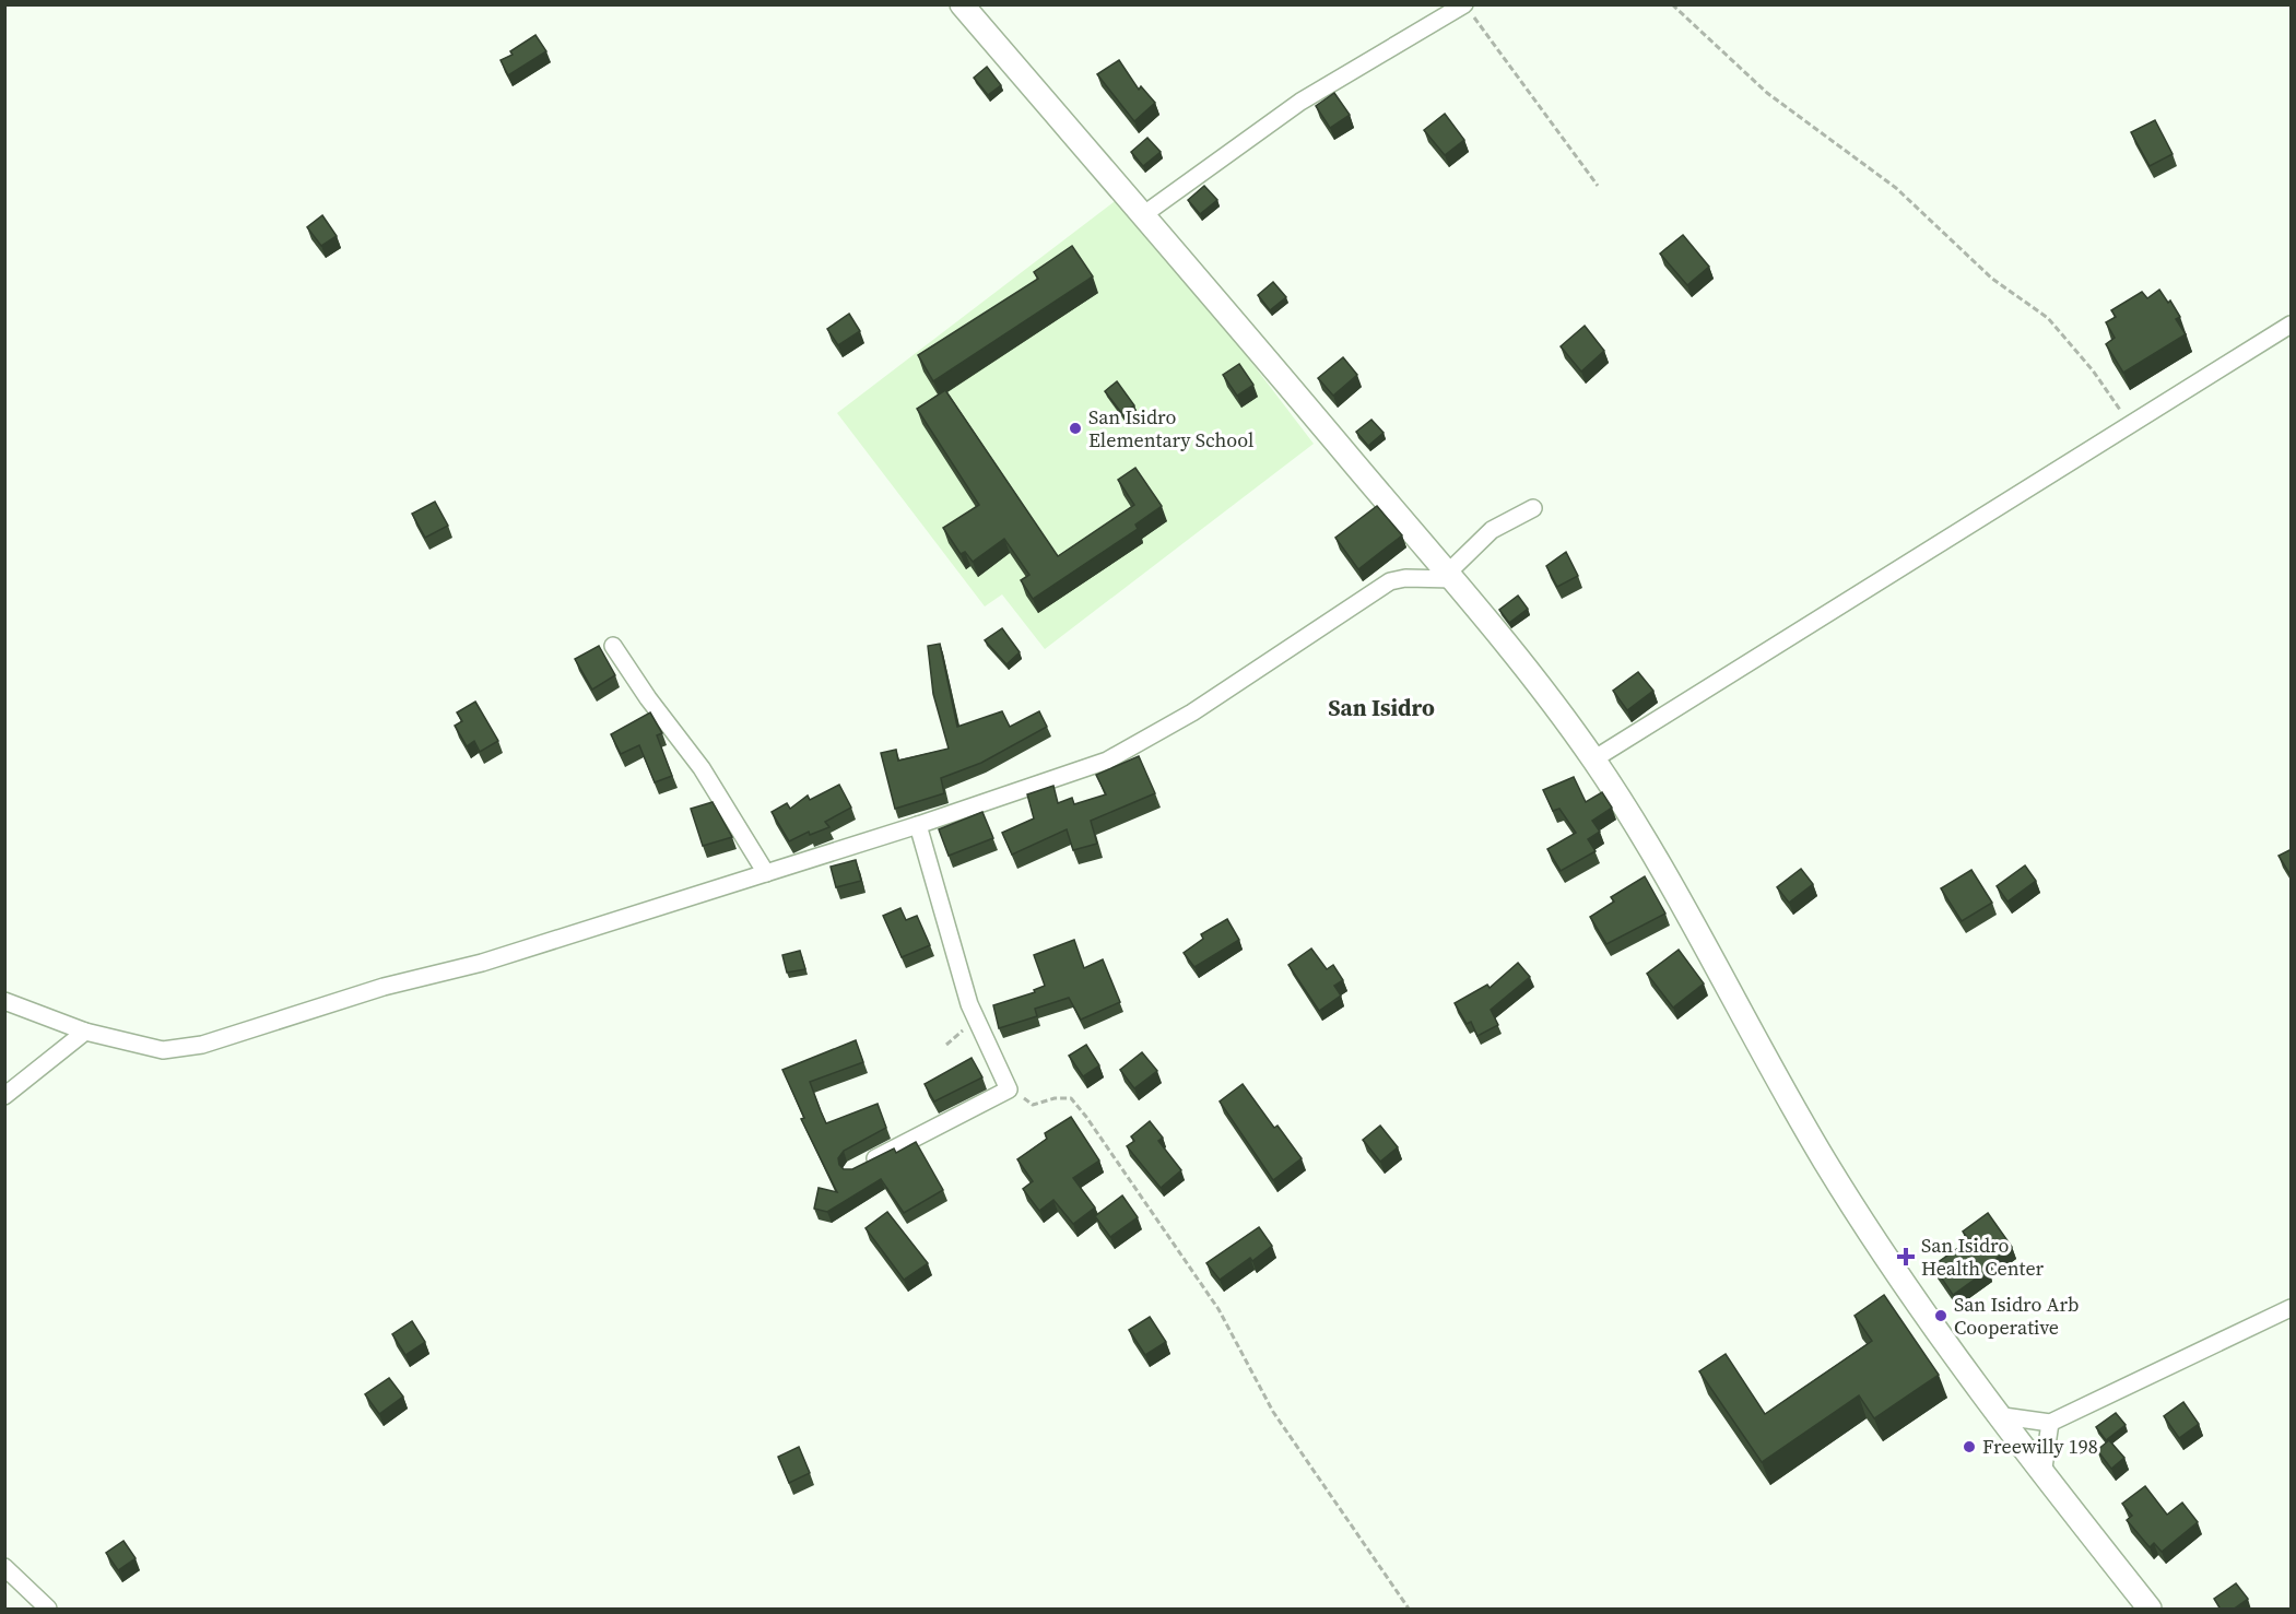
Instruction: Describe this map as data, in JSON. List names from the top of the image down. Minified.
{"districts":["San Isidro"],"places":{"other":["San Isidro Elementary School","San Isidro Arb Cooperative","Freewilly 198"],"health":["San Isidro Health Center"]}}
